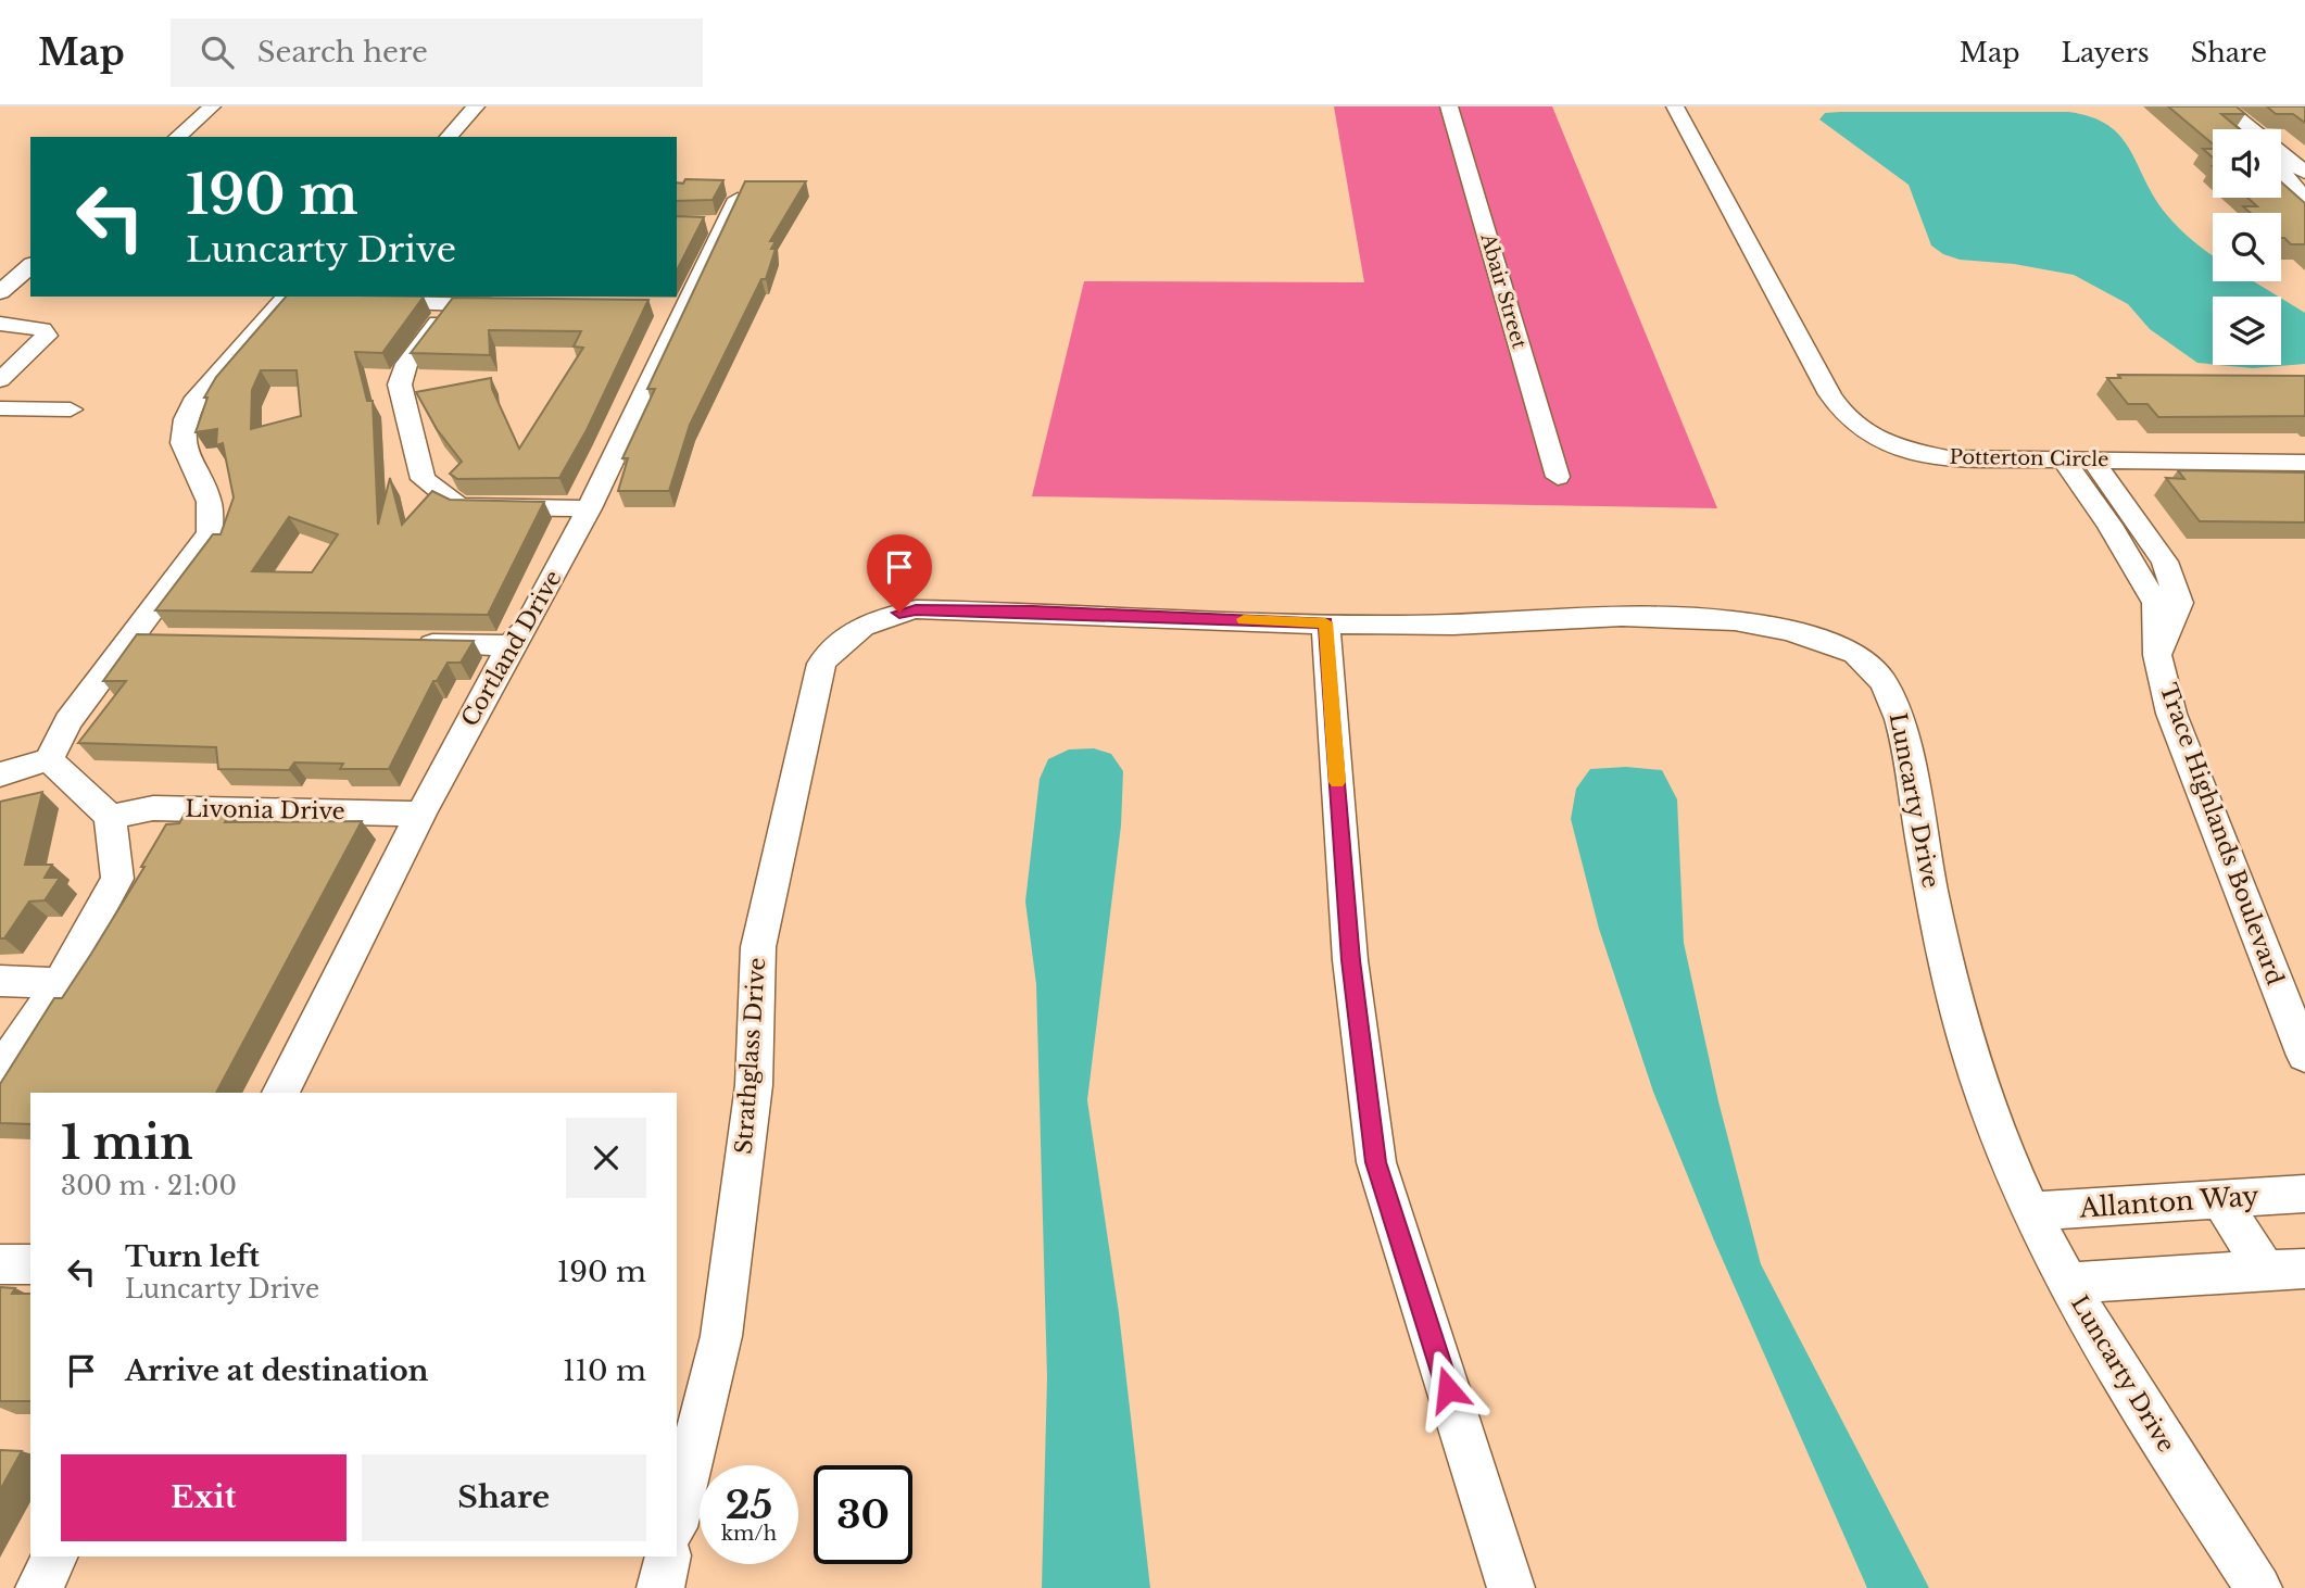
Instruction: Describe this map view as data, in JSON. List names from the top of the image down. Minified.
{"streets":{"street":["Abair Street","Potterton Circle","Cortland Drive","Luncarty Drive","Livonia Drive","Trace Highlands Boulevard","Strathglass Drive","Allanton Way"]},"crossings":[["Potterton Circle","Trace Highlands Boulevard"],["Cortland Drive","Livonia Drive"],["Luncarty Drive","Strathglass Drive"],["Luncarty Drive","Allanton Way"]],"page":{"header":"Map","search":"Search here","nav":["Map","Layers","Share"],"turn":["190 m","Luncarty Drive"],"heading":["1 min","300 m · 21:00"],"list":[{"name":"Turn left","note":"Luncarty Drive","value":"190 m"},{"name":"Arrive at destination","value":"110 m"}],"buttons":["Exit","Share"],"speed":"25 km/h","limit":"30"}}
